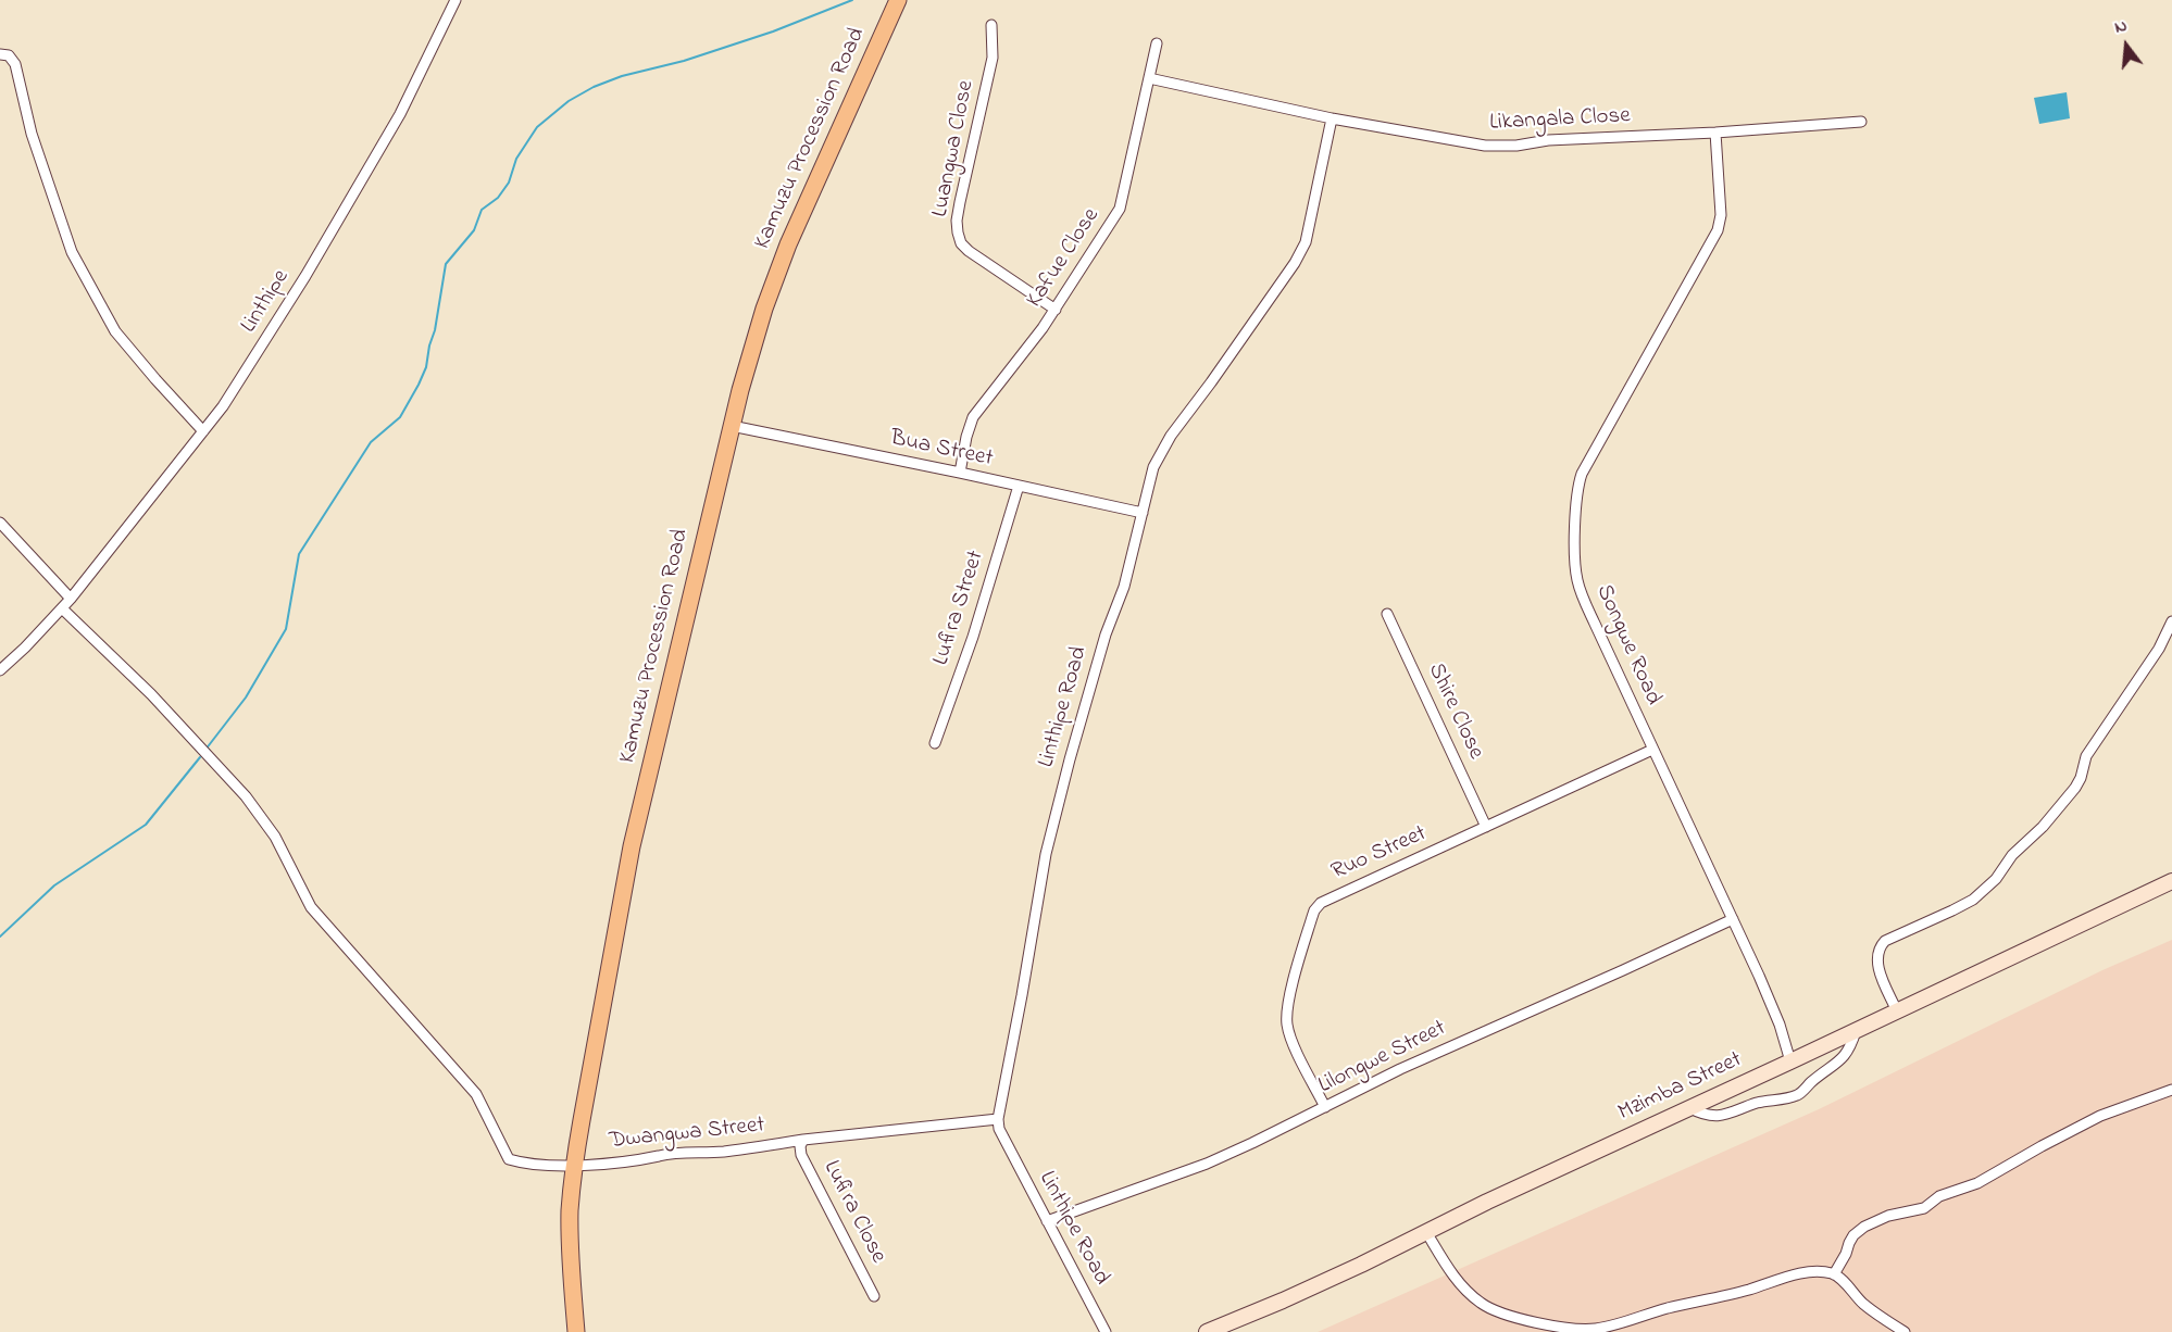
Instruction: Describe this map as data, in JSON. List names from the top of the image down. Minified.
{"streets":{"highway":["Kamuzu Procession Road"],"main road":["Mzimba Street"],"street":["Likangala Close","Luangwa Close","Kafue Close","Linthipe","Bua Street","Lufira Street","Songwe Road","Linthipe Road","Shire Close","Ruo Street","Lilongwe Street","Dwangwa Street","Lufira Close"]},"crossings":[["Likangala Close","Kafue Close"],["Likangala Close","Songwe Road"],["Likangala Close","Linthipe Road"],["Kamuzu Procession Road","Bua Street"],["Kamuzu Procession Road","Dwangwa Street"],["Luangwa Close","Kafue Close"],["Kafue Close","Bua Street"],["Linthipe","Dwangwa Street"],["Bua Street","Lufira Street"],["Bua Street","Linthipe Road"],["Songwe Road","Ruo Street"],["Songwe Road","Lilongwe Street"],["Songwe Road","Mzimba Street"],["Linthipe Road","Lilongwe Street"],["Linthipe Road","Dwangwa Street"],["Shire Close","Ruo Street"],["Ruo Street","Lilongwe Street"],["Dwangwa Street","Lufira Close"]],"north":"top"}
